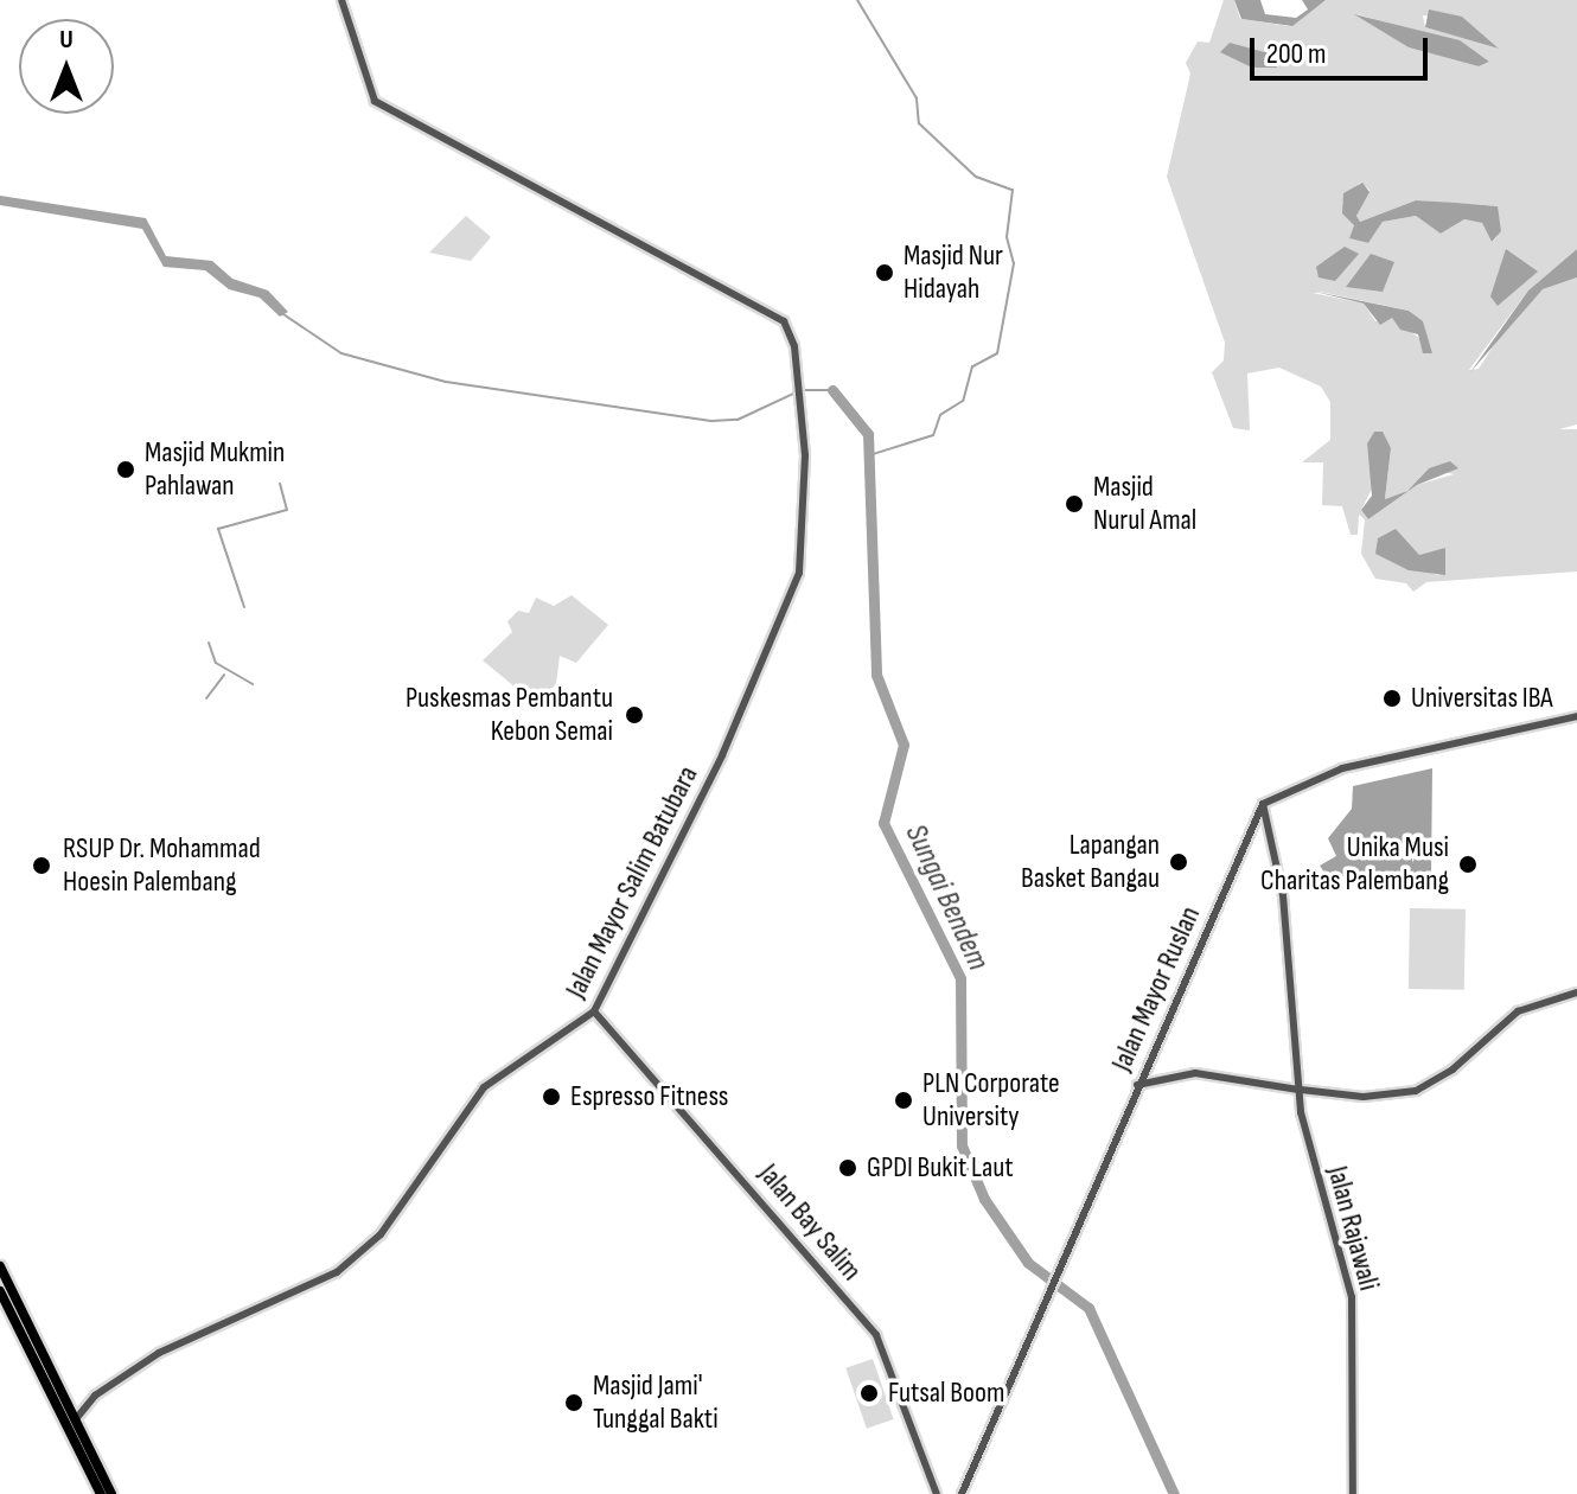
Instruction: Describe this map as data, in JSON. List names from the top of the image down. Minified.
{"streets":{"street":["Jalan Mayor Salim Batubara","Jalan Mayor Ruslan","Jalan Bay Salim","Jalan Rajawali"]},"crossings":[["Jalan Mayor Salim Batubara","Jalan Bay Salim"],["Jalan Mayor Ruslan","Jalan Rajawali"]],"water":["Sungai Bendem"],"places":["Masjid Nur Hidayah","Masjid Mukmin Pahlawan","Masjid Nurul Amal","Universitas IBA","Puskesmas Pembantu Kebon Semai","Lapangan Basket Bangau","Unika Musi Charitas Palembang","RSUP Dr. Mohammad Hoesin Palembang","Espresso Fitness","PLN Corporate University","GPDI Bukit Laut","Futsal Boom","Masjid Jami' Tunggal Bakti"],"scale_bar":"200 m","north":"top"}
